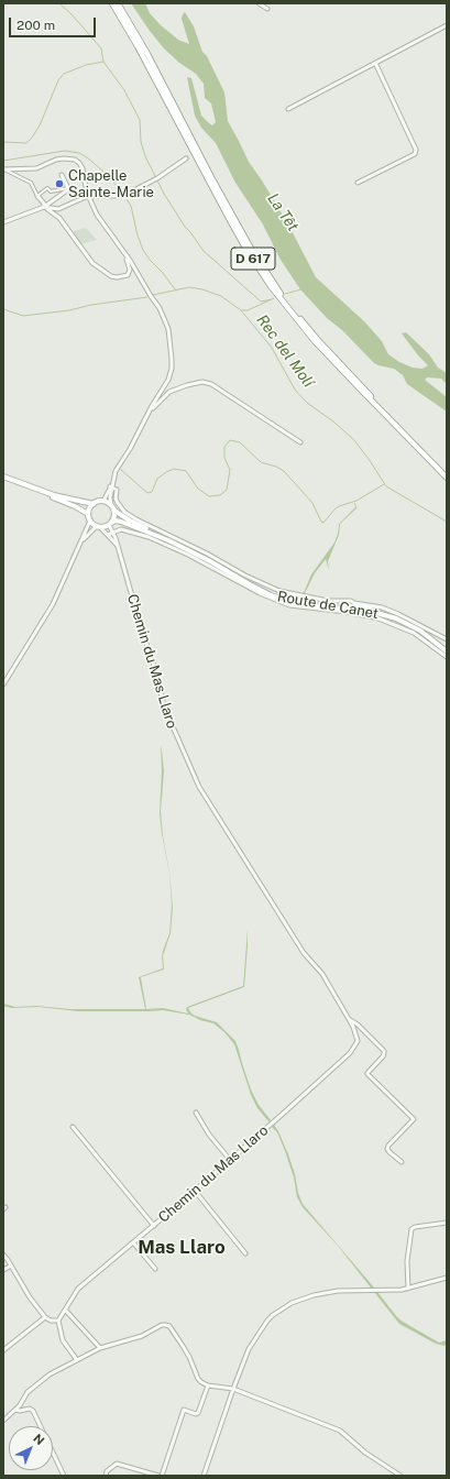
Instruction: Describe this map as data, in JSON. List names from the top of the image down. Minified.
{"streets":{"highway":["D 617"],"main road":["Route de Canet"],"street":["Chemin du Mas Llaro"]},"districts":["Mas Llaro"],"water":["La Têt","Rec del Molí"],"places":["Chapelle Sainte-Marie"],"scale_bar":"200 m","north":"top right"}
